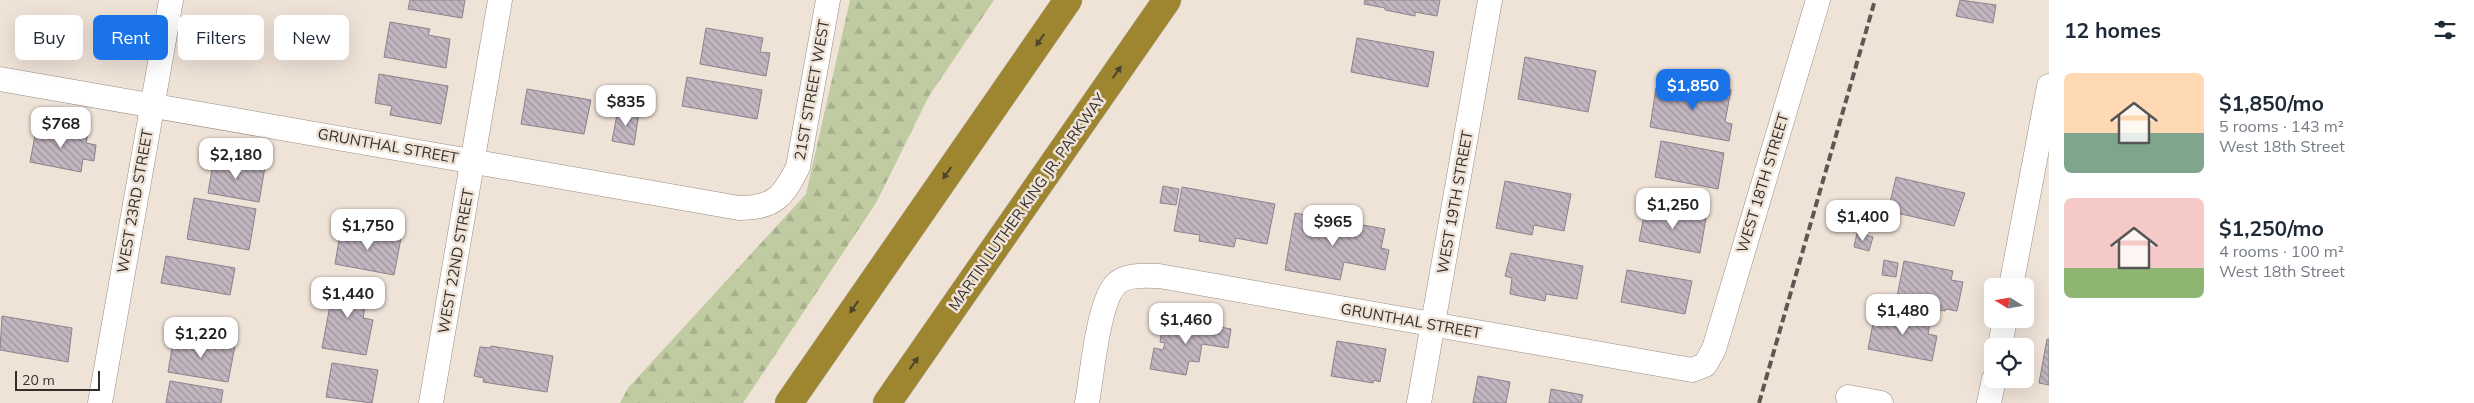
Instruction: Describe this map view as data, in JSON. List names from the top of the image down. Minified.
{"streets":{"highway":["MARTIN LUTHER KING JR. PARKWAY"],"street":["21ST STREET WEST","GRUNTHAL STREET","WEST 18TH STREET","WEST 23RD STREET","WEST 19TH STREET","WEST 22ND STREET"]},"crossings":[["21ST STREET WEST","GRUNTHAL STREET"],["GRUNTHAL STREET","WEST 18TH STREET"],["GRUNTHAL STREET","WEST 23RD STREET"],["GRUNTHAL STREET","WEST 19TH STREET"],["GRUNTHAL STREET","WEST 22ND STREET"]],"scale_bar":"20 m","north":"left","page":{"heading":"12 homes","chip":["Buy","Rent","Filters","New"],"list":[{"name":"$1,850/mo","note":"5 rooms · 143 m² · West 18th Street"},{"name":"$1,250/mo","note":"4 rooms · 100 m² · West 18th Street"}],"price":["$1,850","$835","$768","$2,180","$1,250","$1,400","$965","$1,750","$1,440","$1,480","$1,460","$1,220"],"scale":"20 m"}}
